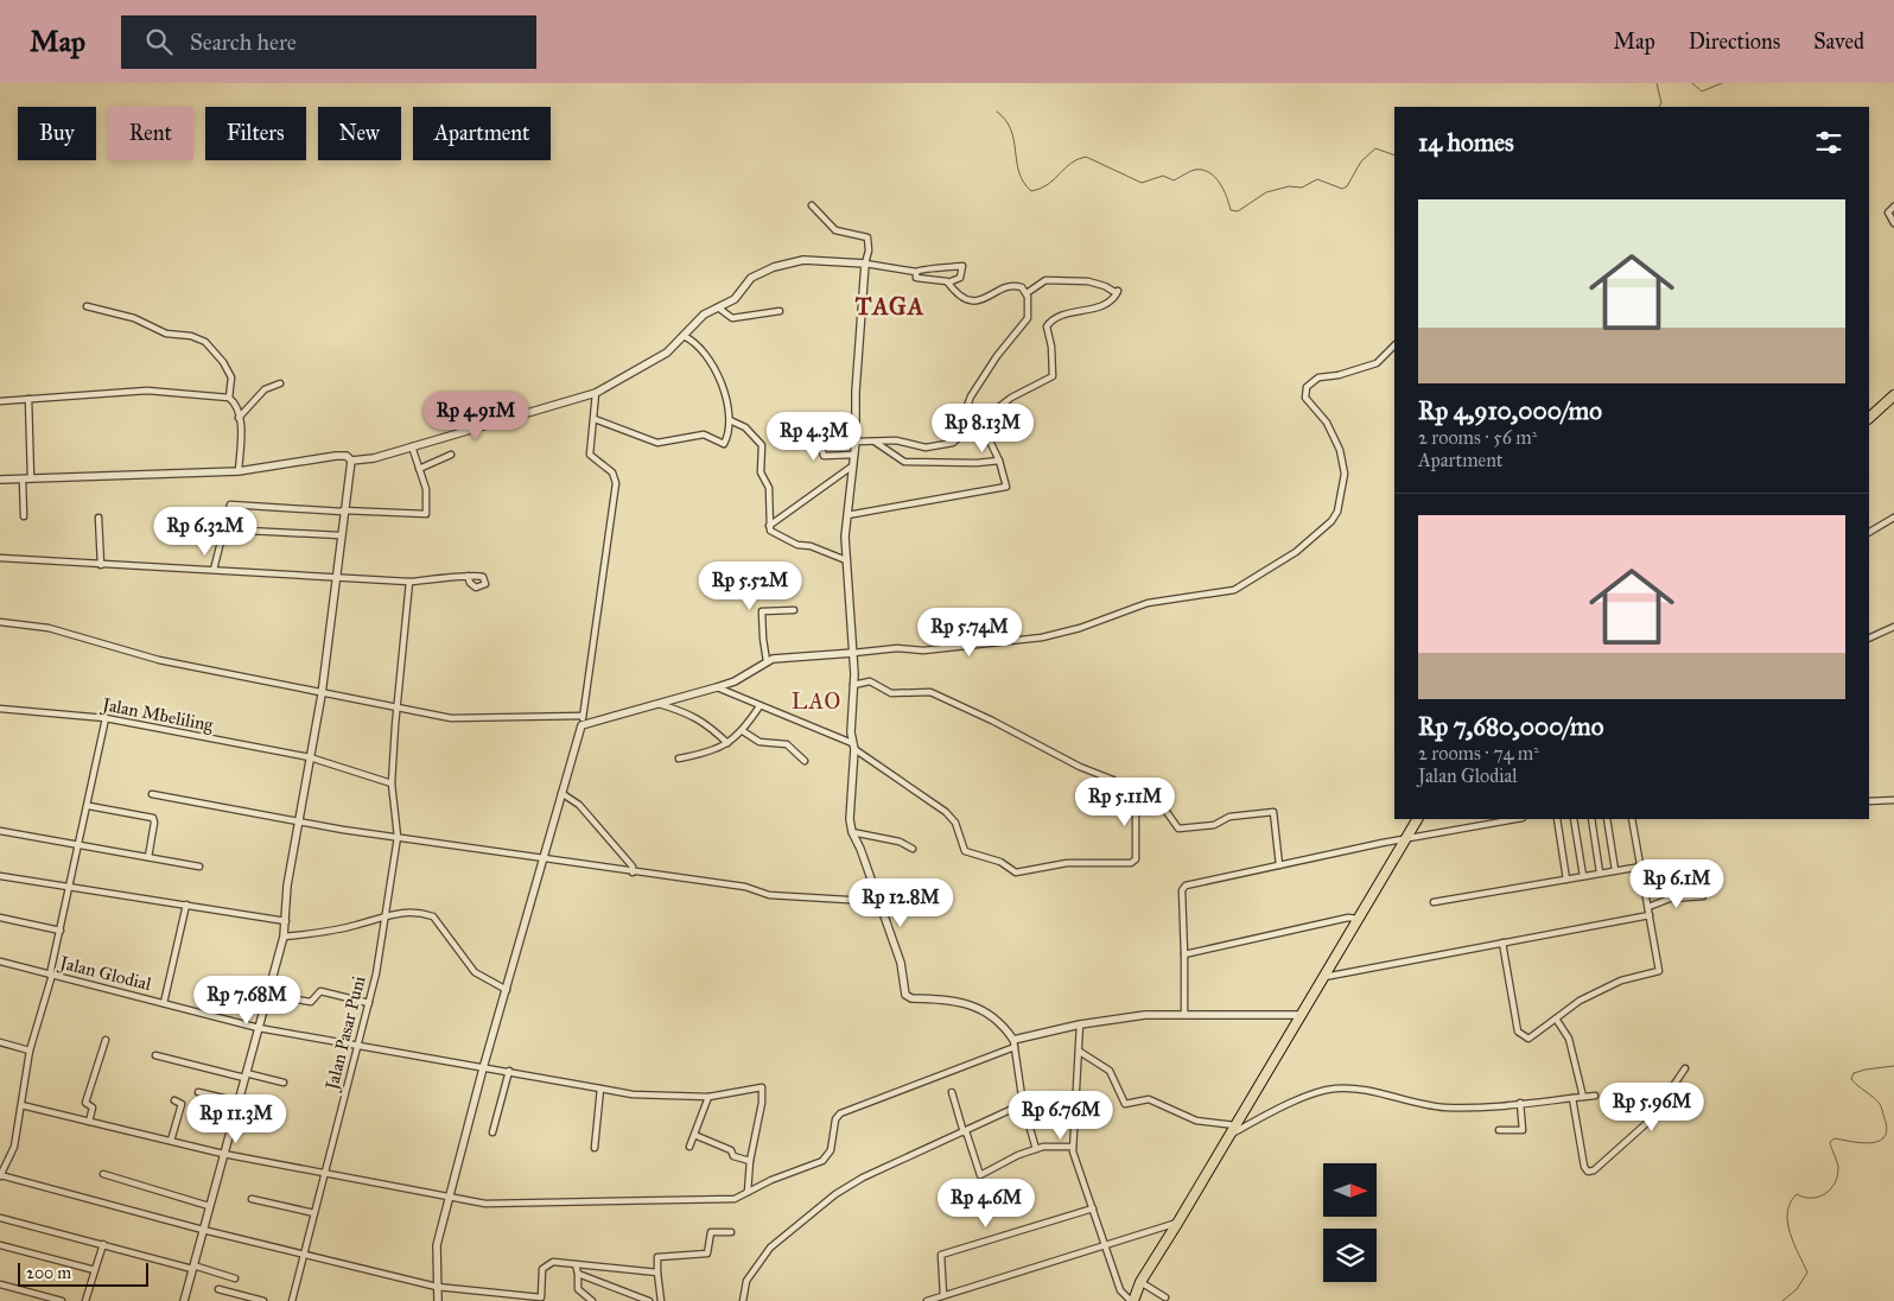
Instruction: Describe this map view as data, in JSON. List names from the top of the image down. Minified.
{"streets":{"street":["Jalan Mbeliling","Jalan Glodial","Jalan Pasar Puni"]},"crossings":[["Jalan Mbeliling","Jalan Pasar Puni"],["Jalan Glodial","Jalan Pasar Puni"]],"districts":["TAGA","LAO"],"scale_bar":"200 m","north":"right","page":{"header":"Map","search":"Search here","nav":["Map","Directions","Saved"],"chip":["Buy","Rent","Filters","New","Apartment"],"heading":"14 homes","list":[{"name":"Rp 4,910,000/mo","note":"2 rooms · 56 m² · Apartment"},{"name":"Rp 7,680,000/mo","note":"2 rooms · 74 m² · Jalan Glodial"}],"price":["Rp 4.91M","Rp 8.13M","Rp 4.3M","Rp 6.32M","Rp 5.52M","Rp 5.74M","Rp 5.11M","Rp 6.1M","Rp 12.8M","Rp 7.68M","Rp 5.96M","Rp 6.76M","Rp 11.3M","Rp 4.6M"],"scale":"200 m"}}
